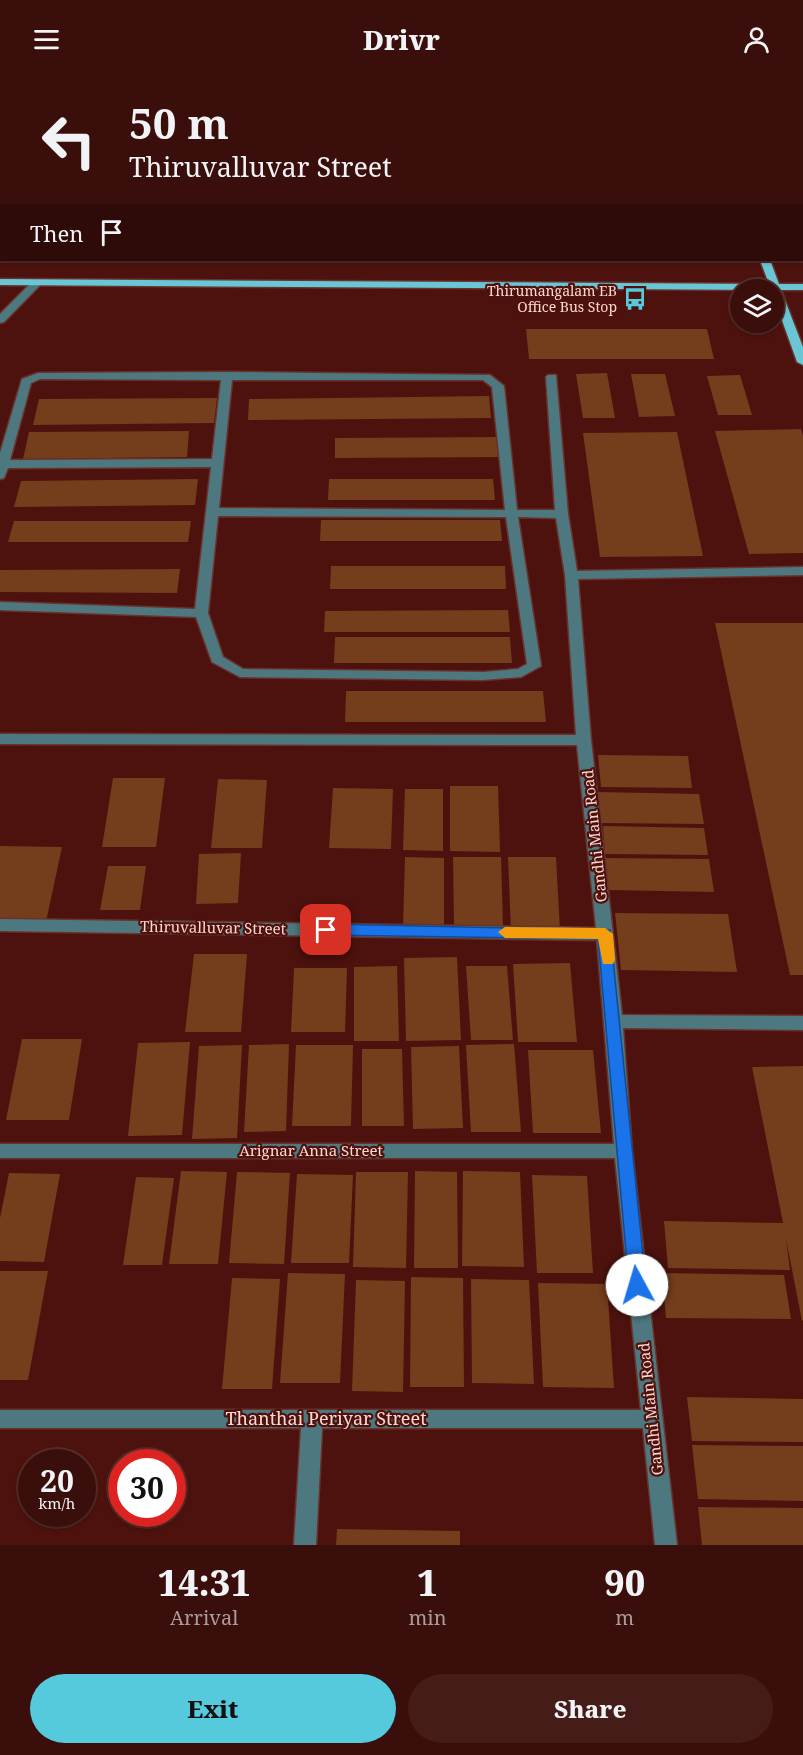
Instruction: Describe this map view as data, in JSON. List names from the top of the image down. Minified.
{"streets":{"street":["Gandhi Main Road","Thiruvalluvar Street","Arignar Anna Street","Thanthai Periyar Street"]},"crossings":[["Gandhi Main Road","Thiruvalluvar Street"],["Gandhi Main Road","Arignar Anna Street"],["Gandhi Main Road","Thanthai Periyar Street"]],"places":{"bus stop":["Thirumangalam EB Office Bus Stop"]},"page":{"header":"Drivr","turn":["50 m","Thiruvalluvar Street"],"then":"Then","speed":"20 km/h","limit":"30","eta":["14:31","Arrival","1","min","90","m"],"buttons":["Exit","Share"]}}
